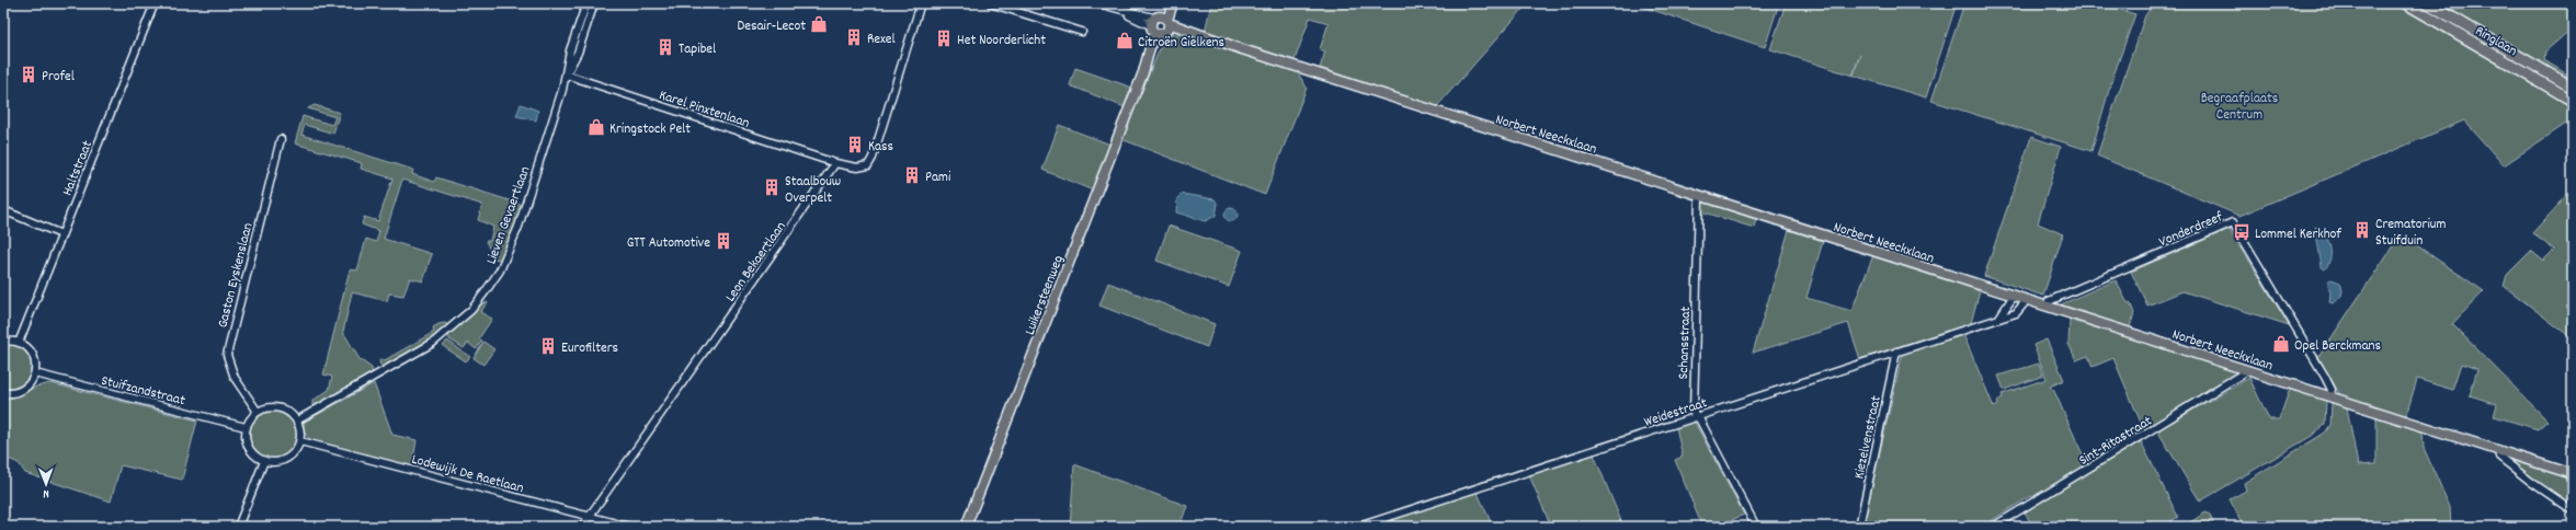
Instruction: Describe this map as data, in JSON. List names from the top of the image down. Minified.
{"streets":{"highway":["Ringlaan"],"main road":["Norbert Neeckxlaan","Luikersteenweg"],"street":["Karel Pinxtenlaan","Haltstraat","Lieven Gevaertlaan","Vonderdreef","Leon Bekaertlaan","Gaston Eyskenslaan","Schansstraat","Stuifzandstraat","Weidestraat","Kiezelvenstraat","Sint-Ritastraat","Lodewijk De Raetlaan"]},"crossings":[["Karel Pinxtenlaan","Lieven Gevaertlaan"],["Karel Pinxtenlaan","Leon Bekaertlaan"],["Norbert Neeckxlaan","Vonderdreef"],["Norbert Neeckxlaan","Luikersteenweg"],["Norbert Neeckxlaan","Schansstraat"],["Norbert Neeckxlaan","Weidestraat"],["Norbert Neeckxlaan","Sint-Ritastraat"],["Lieven Gevaertlaan","Gaston Eyskenslaan"],["Lieven Gevaertlaan","Stuifzandstraat"],["Lieven Gevaertlaan","Lodewijk De Raetlaan"],["Leon Bekaertlaan","Lodewijk De Raetlaan"],["Gaston Eyskenslaan","Stuifzandstraat"],["Gaston Eyskenslaan","Lodewijk De Raetlaan"],["Schansstraat","Weidestraat"],["Stuifzandstraat","Lodewijk De Raetlaan"],["Weidestraat","Kiezelvenstraat"]],"parks":["Begraafplaats Centrum"],"places":{"shop":["Desair-Lecot","Citroën Gielkens","Kringstock Pelt","Opel Berckmans"],"building":["Rexel","Het Noorderlicht","Tapibel","Profel","Kass","Pami","Staalbouw Overpelt","Crematorium Stuifduin","GTT Automotive","Eurofilters"],"bus stop":["Lommel Kerkhof"]},"north":"bottom"}
